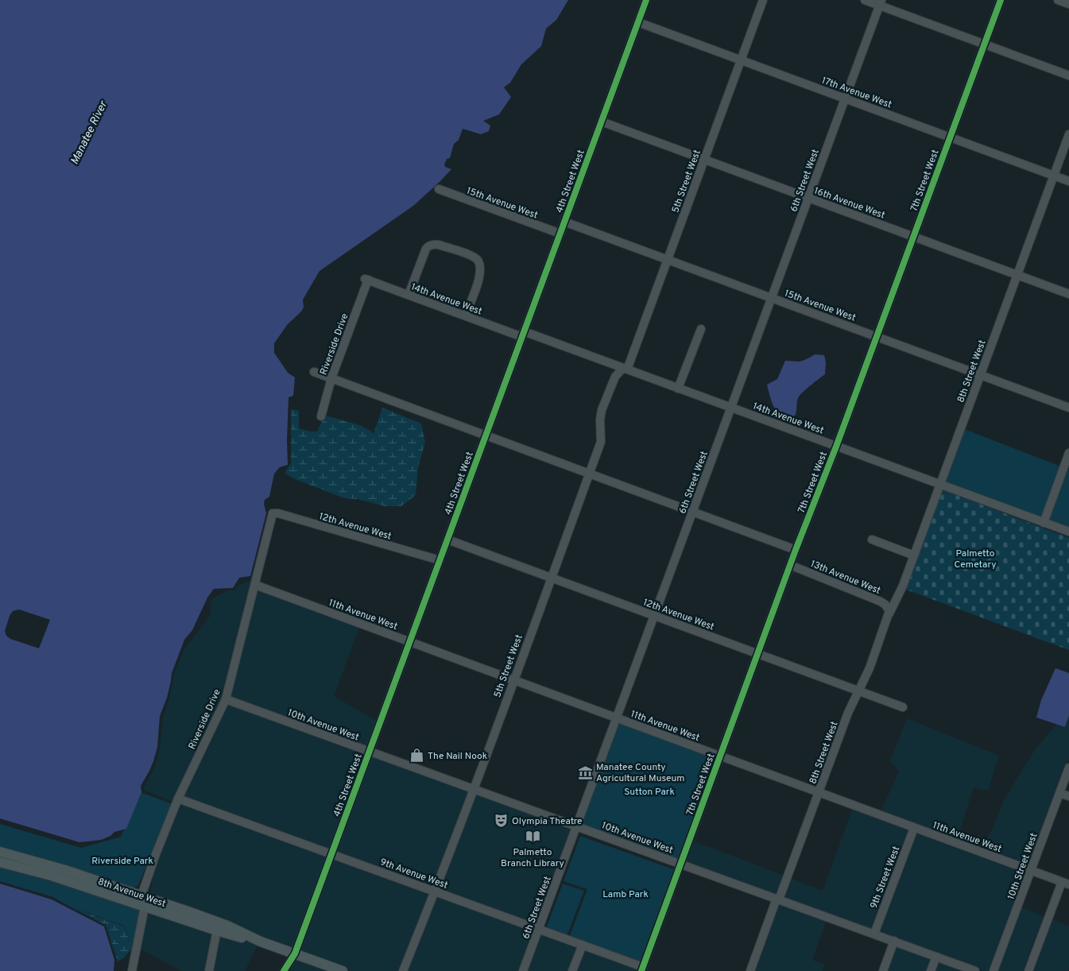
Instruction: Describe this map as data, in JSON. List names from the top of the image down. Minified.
{"streets":{"main road":["8th Avenue West"],"street":["17th Avenue West","6th Street West","7th Street West","4th Street West","5th Street West","15th Avenue West","16th Avenue West","14th Avenue West","Riverside Drive","8th Street West","12th Avenue West","13th Avenue West","11th Avenue West","10th Avenue West","10th Street West","9th Avenue West","9th Street West"]},"crossings":[["17th Avenue West","6th Street West"],["17th Avenue West","7th Street West"],["17th Avenue West","4th Street West"],["17th Avenue West","5th Street West"],["17th Avenue West","8th Street West"],["6th Street West","15th Avenue West"],["6th Street West","16th Avenue West"],["6th Street West","14th Avenue West"],["6th Street West","12th Avenue West"],["6th Street West","11th Avenue West"],["6th Street West","10th Avenue West"],["6th Street West","9th Avenue West"],["7th Street West","15th Avenue West"],["7th Street West","16th Avenue West"],["7th Street West","14th Avenue West"],["7th Street West","12th Avenue West"],["7th Street West","13th Avenue West"],["7th Street West","11th Avenue West"],["7th Street West","10th Avenue West"],["7th Street West","9th Avenue West"],["4th Street West","15th Avenue West"],["4th Street West","16th Avenue West"],["4th Street West","14th Avenue West"],["4th Street West","12th Avenue West"],["4th Street West","11th Avenue West"],["4th Street West","10th Avenue West"],["4th Street West","9th Avenue West"],["4th Street West","8th Avenue West"],["5th Street West","15th Avenue West"],["5th Street West","16th Avenue West"],["5th Street West","14th Avenue West"],["5th Street West","12th Avenue West"],["5th Street West","11th Avenue West"],["5th Street West","10th Avenue West"],["5th Street West","9th Avenue West"],["15th Avenue West","8th Street West"],["16th Avenue West","8th Street West"],["14th Avenue West","Riverside Drive"],["14th Avenue West","8th Street West"],["Riverside Drive","12th Avenue West"],["Riverside Drive","11th Avenue West"],["Riverside Drive","10th Avenue West"],["Riverside Drive","9th Avenue West"],["Riverside Drive","8th Avenue West"],["8th Street West","12th Avenue West"],["8th Street West","13th Avenue West"],["8th Street West","11th Avenue West"],["8th Street West","10th Avenue West"],["11th Avenue West","10th Street West"],["11th Avenue West","9th Street West"],["10th Avenue West","9th Street West"]],"water":["Manatee River"],"parks":["Palmetto Cemetary","Sutton Park","Riverside Park","Lamb Park"],"places":{"shop":["The Nail Nook"],"museum":["Manatee County Agricultural Museum"],"theatre":["Olympia Theatre"],"library":["Palmetto Branch Library"]}}
